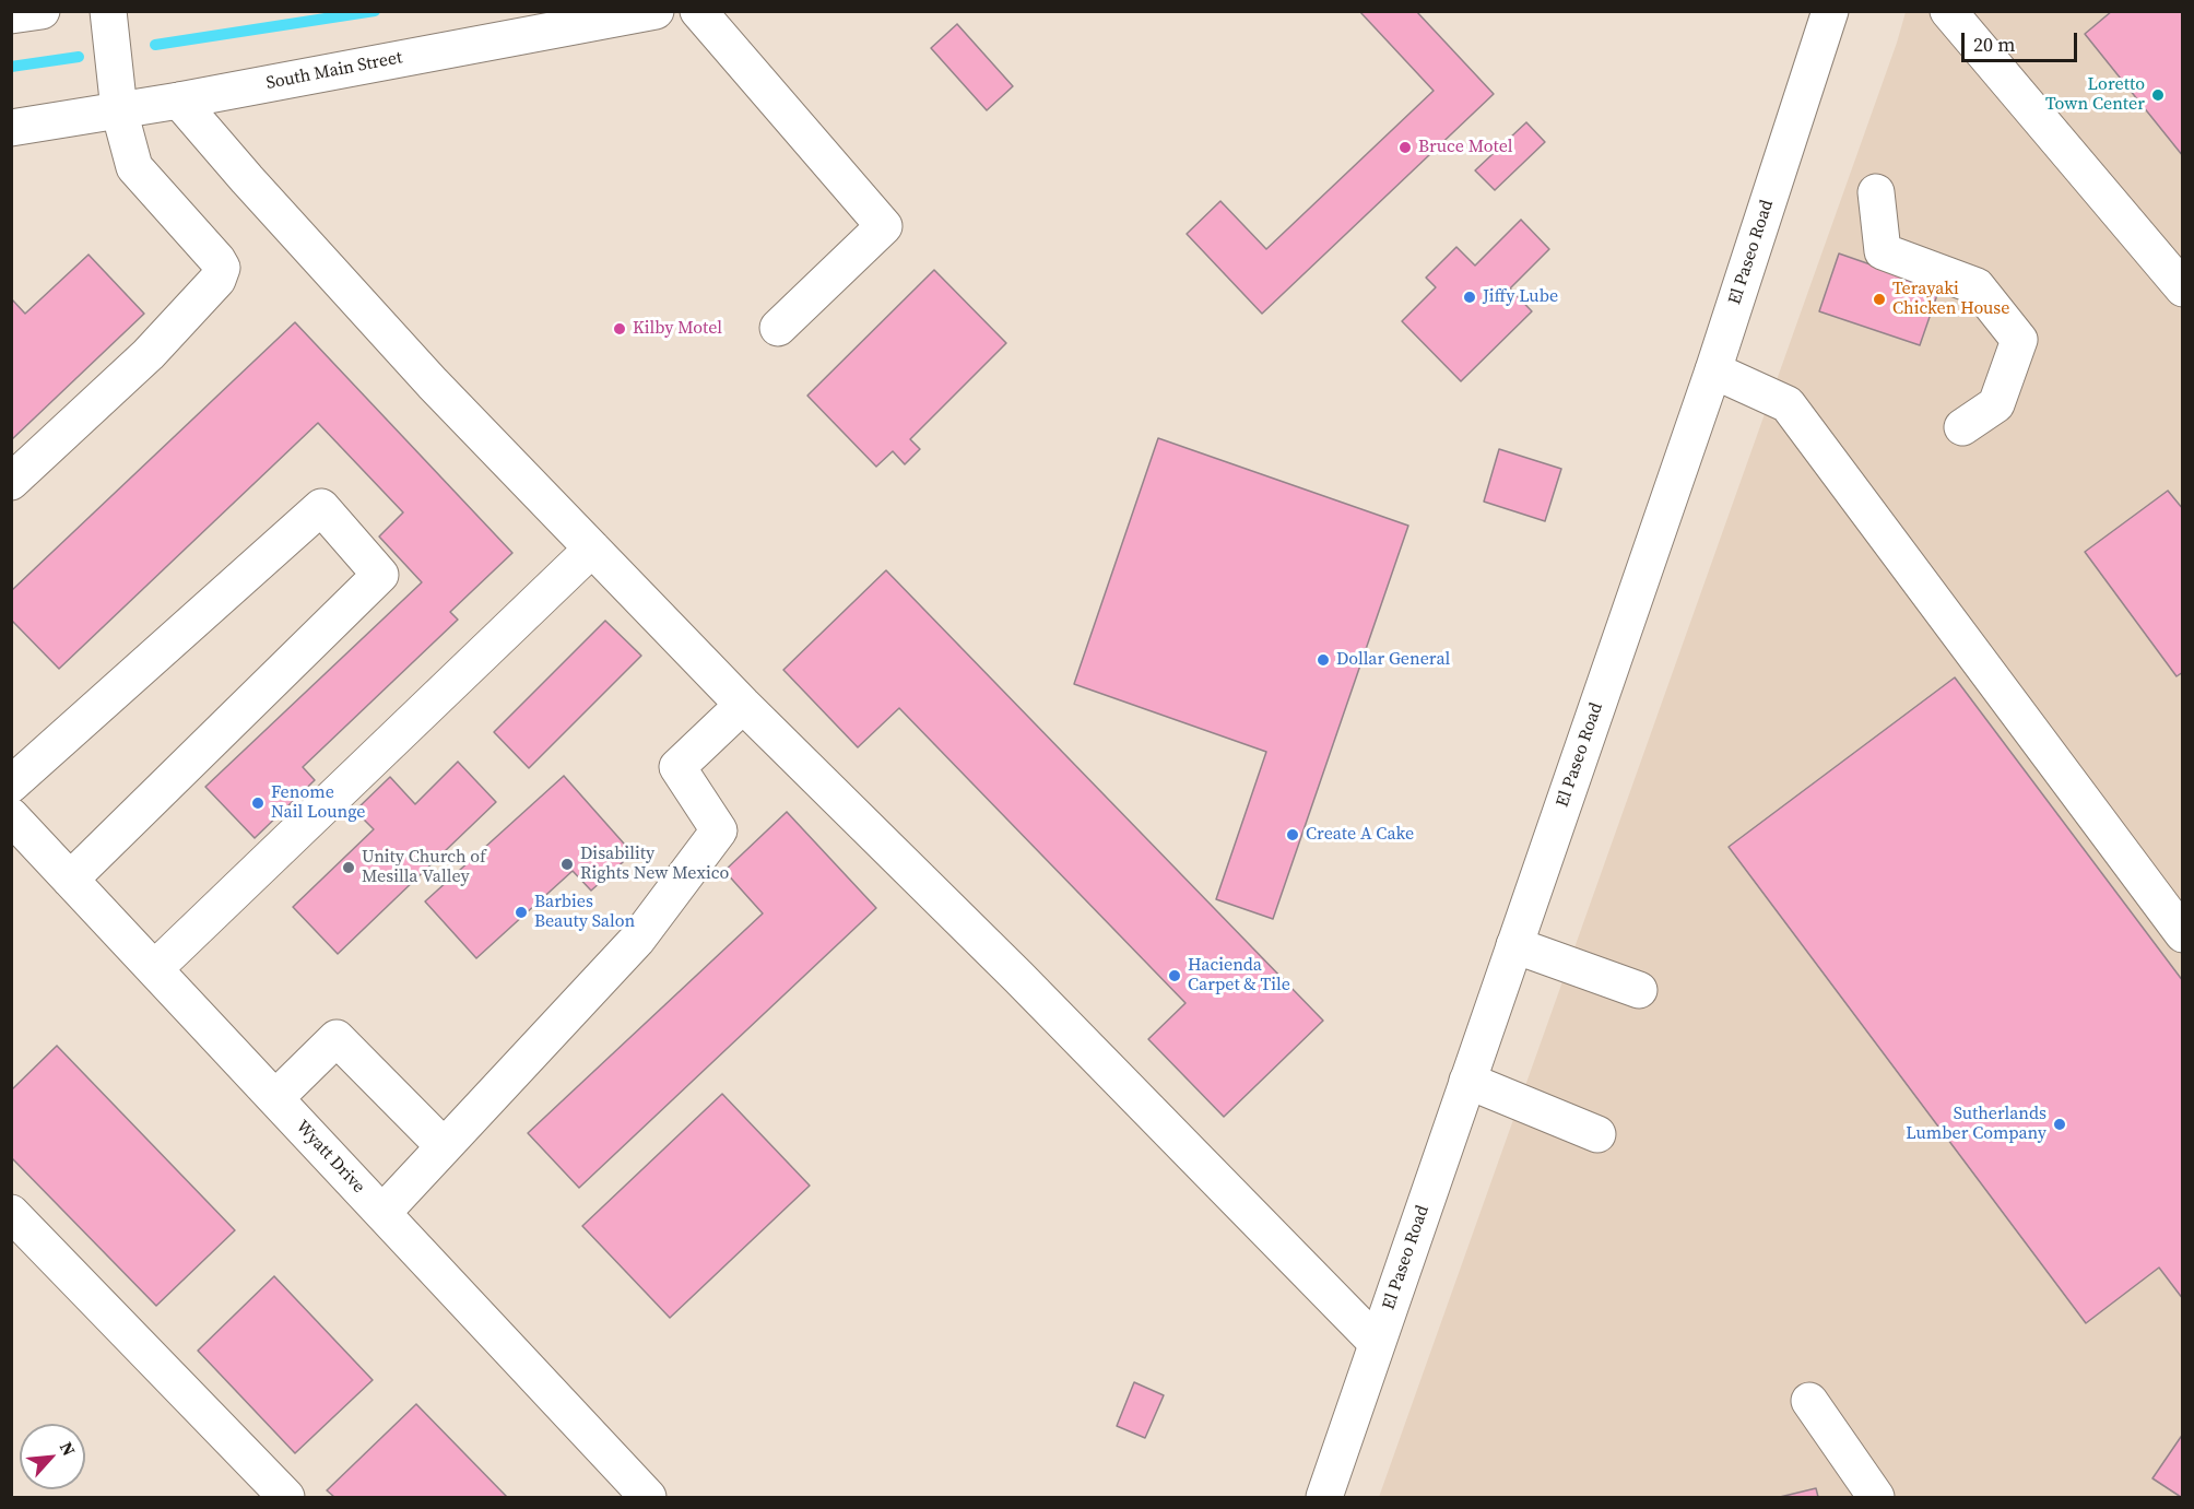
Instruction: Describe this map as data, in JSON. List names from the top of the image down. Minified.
{"streets":{"main road":["South Main Street","El Paseo Road","Wyatt Drive"]},"places":["Loretto Town Center","Bruce Motel","Jiffy Lube","Terayaki Chicken House","Kilby Motel","Dollar General","Fenome Nail Lounge","Create A Cake","Disability Rights New Mexico","Unity Church of Mesilla Valley","Barbies Beauty Salon","Hacienda Carpet & Tile","Sutherlands Lumber Company"],"scale_bar":"20 m","north":"top right"}
